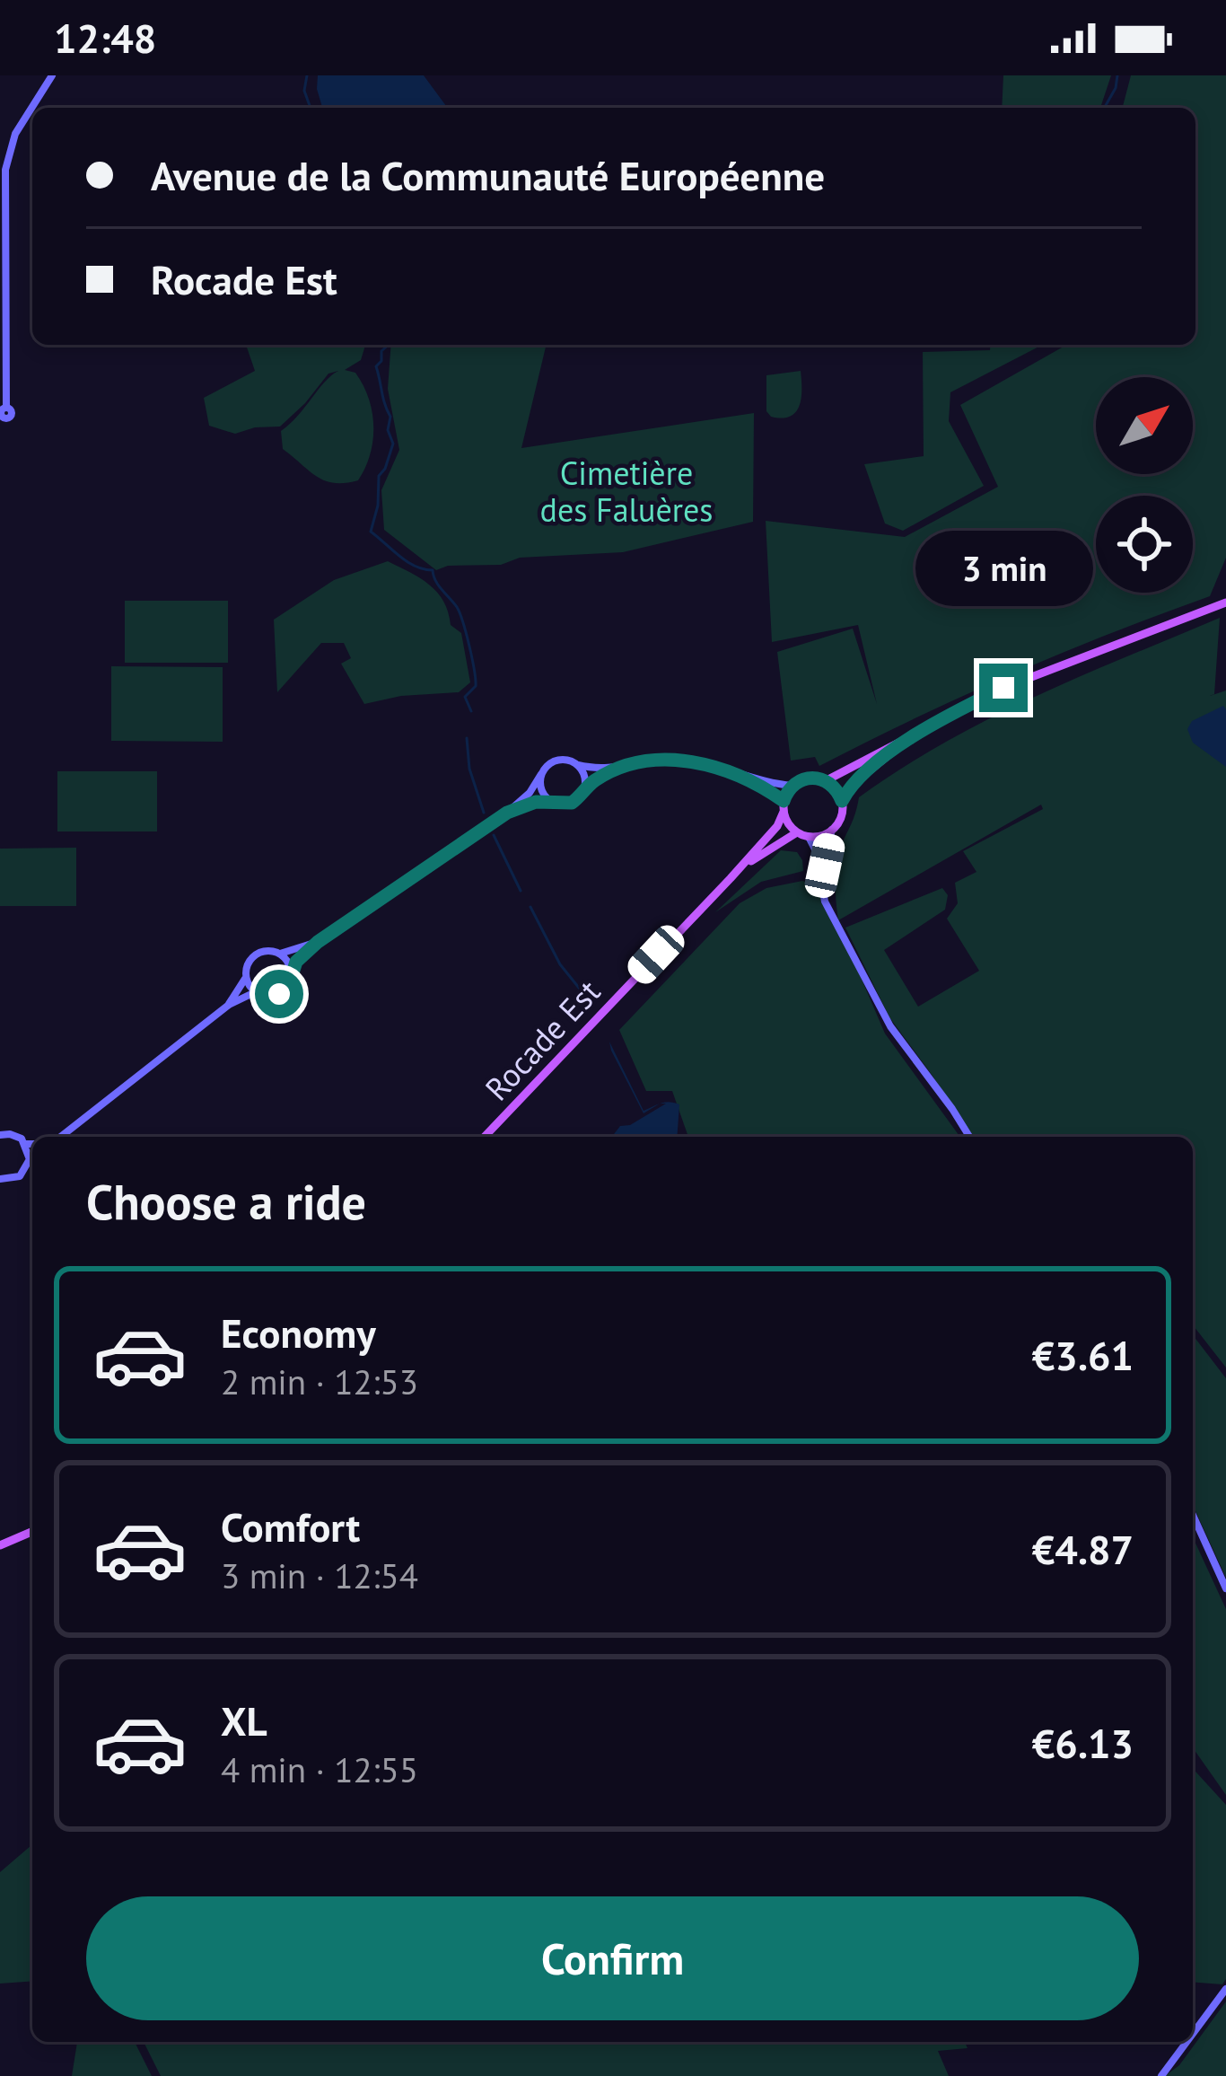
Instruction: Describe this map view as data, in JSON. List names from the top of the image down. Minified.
{"streets":{"main road":["Rocade Est"]},"parks":["Cimetière des Faluères"],"north":"top right","page":{"status":"12:48","banner":["Avenue de la Communauté Européenne","Rocade Est"],"bubble":"3 min","heading":"Choose a ride","list":[{"name":"Economy","note":"2 min · 12:53","value":"€3.61"},{"name":"Comfort","note":"3 min · 12:54","value":"€4.87"},{"name":"XL","note":"4 min · 12:55","value":"€6.13"}],"buttons":"Confirm"}}
